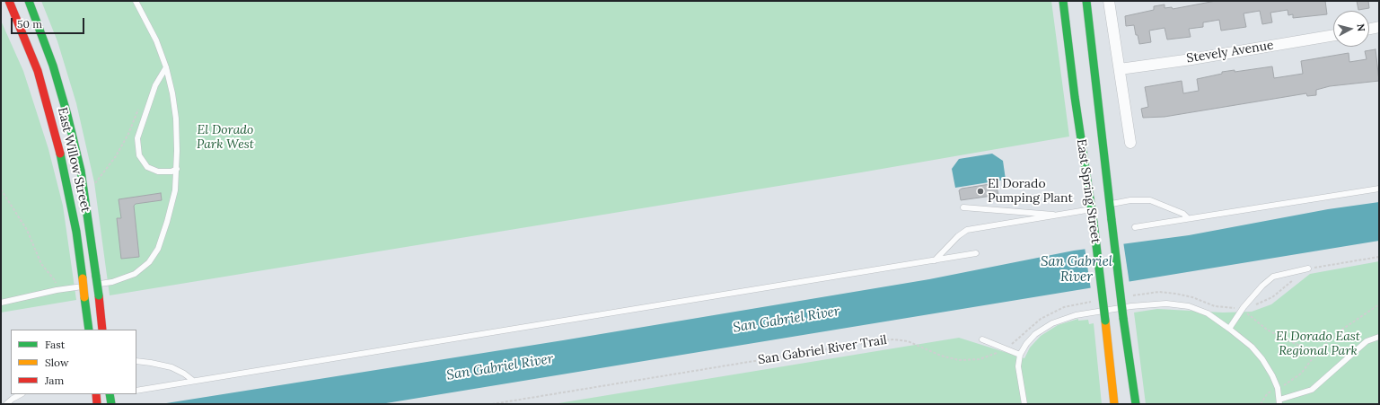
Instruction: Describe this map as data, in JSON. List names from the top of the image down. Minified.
{"streets":{"main road":["East Willow Street","East Spring Street"],"street":["Stevely Avenue"],"path":["San Gabriel River Trail"]},"water":["San Gabriel River"],"parks":["El Dorado Park West","El Dorado East Regional Park"],"places":["El Dorado Pumping Plant"],"legend":["Fast","Slow","Jam"],"scale_bar":"50 m","north":"right"}
